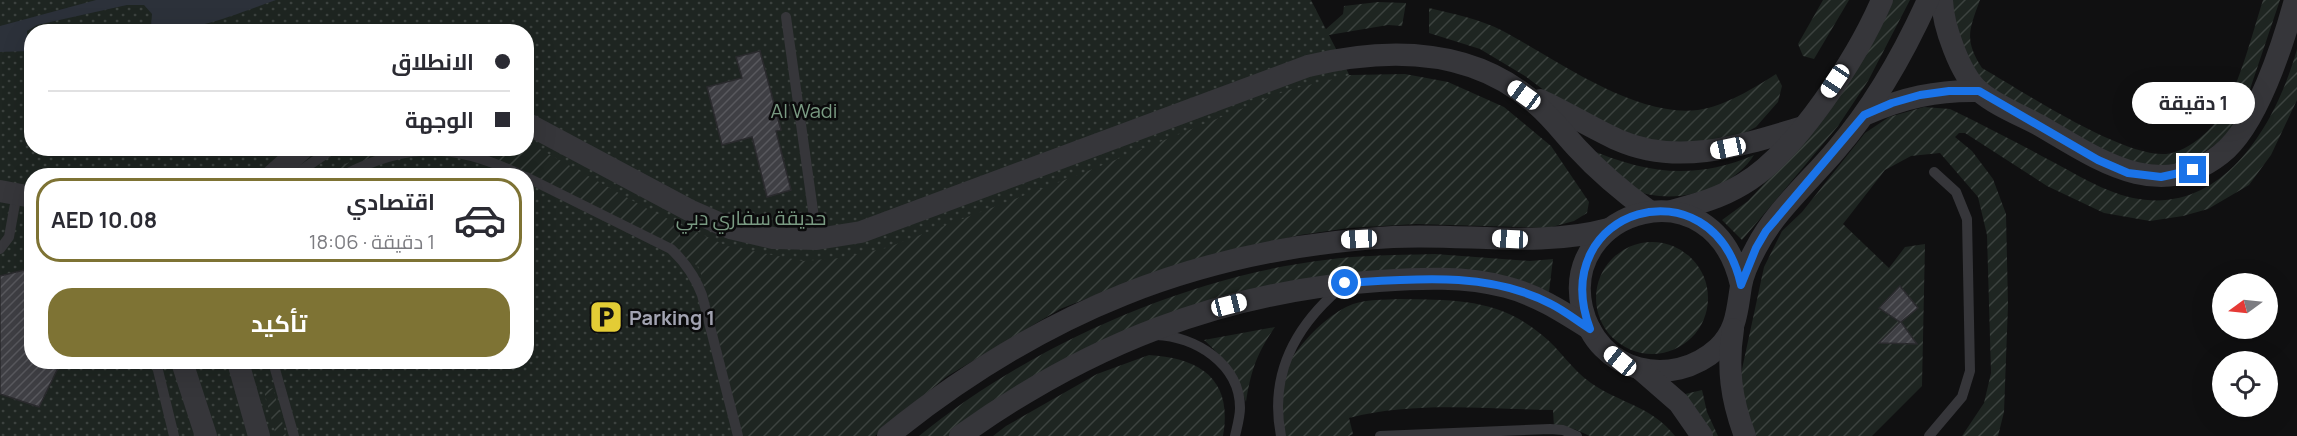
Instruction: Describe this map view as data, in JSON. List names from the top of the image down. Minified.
{"parks":["Al Wadi","حديقة سفاري دبي"],"places":{"parking":["Parking 1"]},"north":"left","page":{"banner":["الانطلاق","الوجهة"],"bubble":"1 دقيقة","list":[{"name":"اقتصادي","note":"1 دقيقة · 18:06","value":"AED 10.08"}],"buttons":"تأكيد"}}
